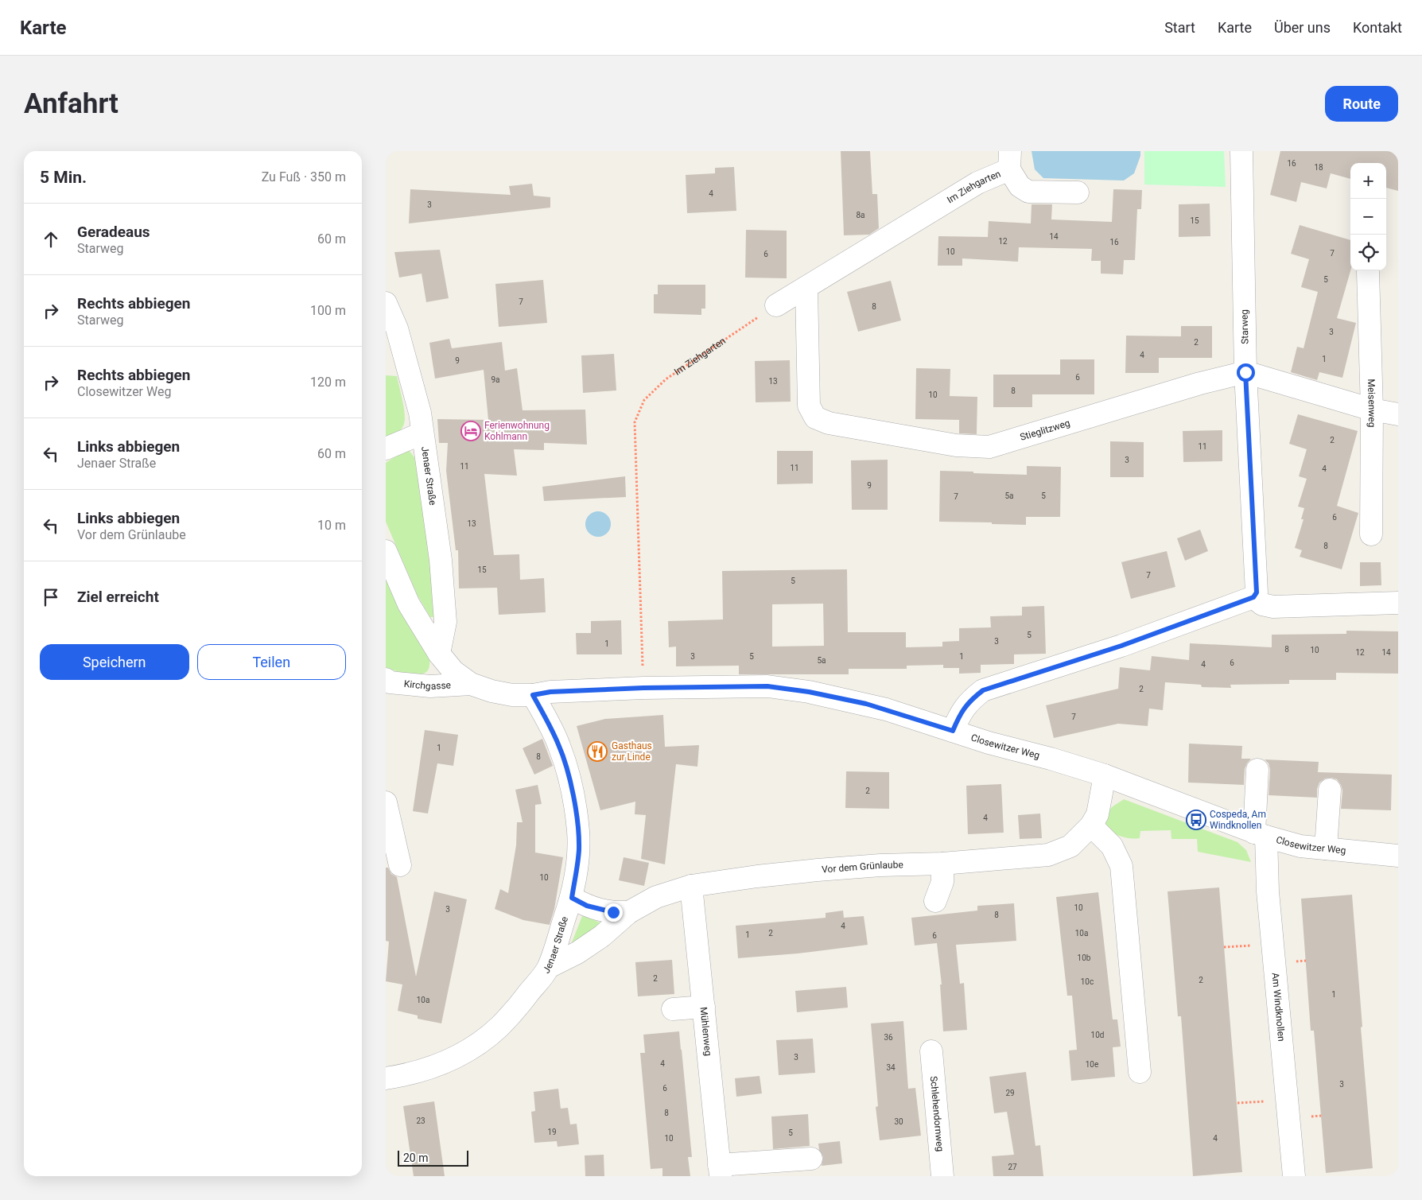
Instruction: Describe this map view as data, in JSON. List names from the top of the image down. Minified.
{"streets":{"street":["Im Ziehgarten","Starweg","Meisenweg","Stieglitzweg","Jenaer Straße","Kirchgasse","Closewitzer Weg","Vor dem Grünlaube","Am Windknollen","Mühlenweg","Schlehendornweg"]},"crossings":[["Im Ziehgarten","Stieglitzweg"],["Im Ziehgarten","Closewitzer Weg"],["Starweg","Stieglitzweg"],["Jenaer Straße","Closewitzer Weg"],["Jenaer Straße","Vor dem Grünlaube"],["Closewitzer Weg","Vor dem Grünlaube"],["Closewitzer Weg","Am Windknollen"],["Vor dem Grünlaube","Mühlenweg"]],"places":{"hotel":["Ferienwohnung Kohlmann"],"restaurant":["Gasthaus zur Linde"],"bus stop":["Cospeda, Am Windknollen"]},"house_numbers":["16","18","4","3","8a","15","14","12","16","10","7","6","5","7","8","3","2","4","1","9","6","9a","13","8","10","2","11","3","11","11","4","9","5a","5","7","6","13","8","15","7","5","5","3","1","8","10","12","14","3","5","1","5a","6","4","2","7","1","8","2","4","10","10","3","8","4","2","10a","1","6","10b","2","2","10c","1","10a","10d","36","3","4","10e","34","3","6","29","8","23","30","19","5","10","4","27"],"scale_bar":"20 m","page":{"header":"Karte","nav":["Start","Karte","Über uns","Kontakt"],"buttons":["Route",["Speichern","Teilen"]],"title":"Anfahrt","heading":["5 Min.","Zu Fuß · 350 m"],"map_buttons":["+","−"],"list":[["Geradeaus","Starweg","60 m"],["Rechts abbiegen","Starweg","100 m"],["Rechts abbiegen","Closewitzer Weg","120 m"],["Links abbiegen","Jenaer Straße","60 m"],["Links abbiegen","Vor dem Grünlaube","10 m"],"Ziel erreicht"],"scale":"20 m"}}
